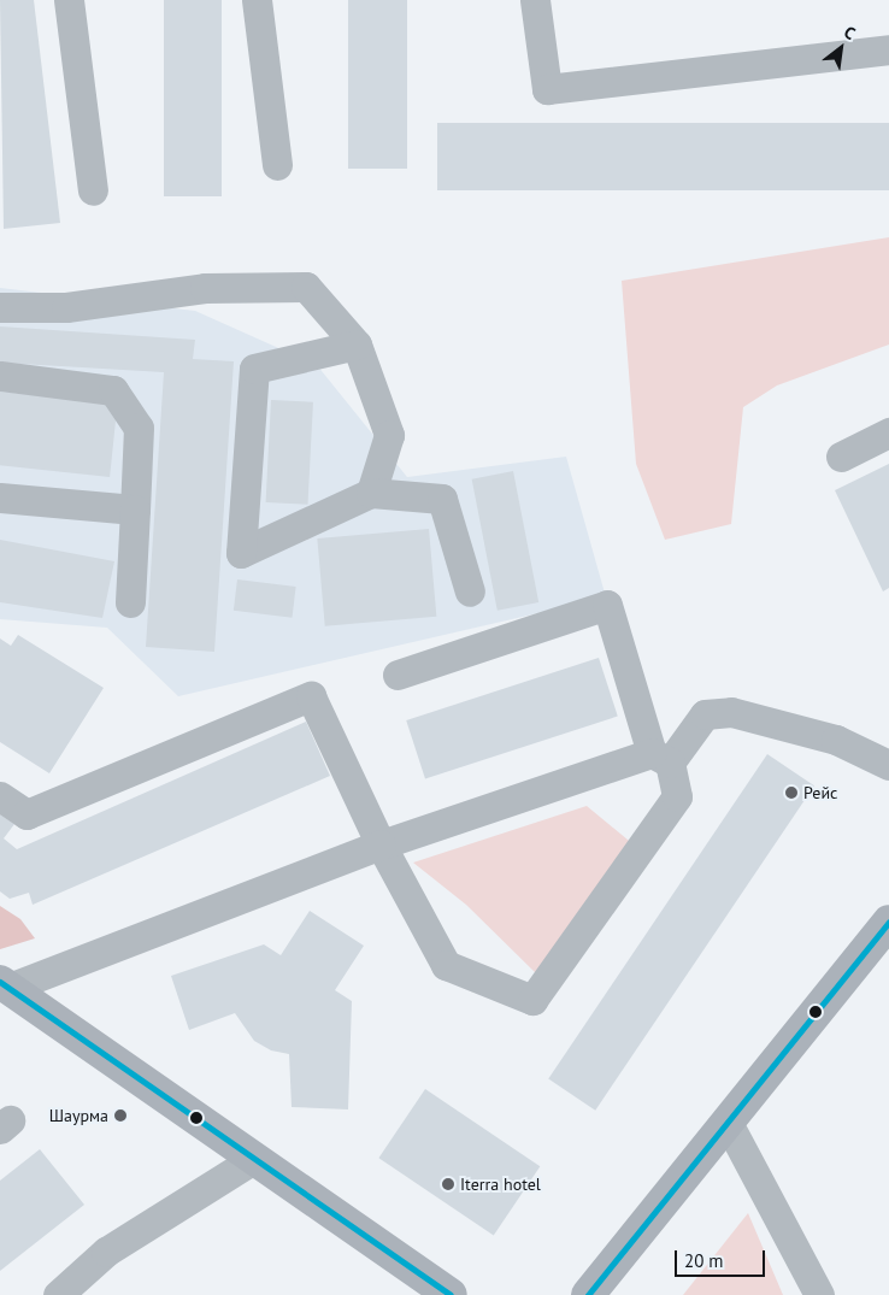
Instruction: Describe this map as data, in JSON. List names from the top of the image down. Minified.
{"places":["Рейс","Шаурма","Iterra hotel"],"scale_bar":"20 m","north":"top right"}
